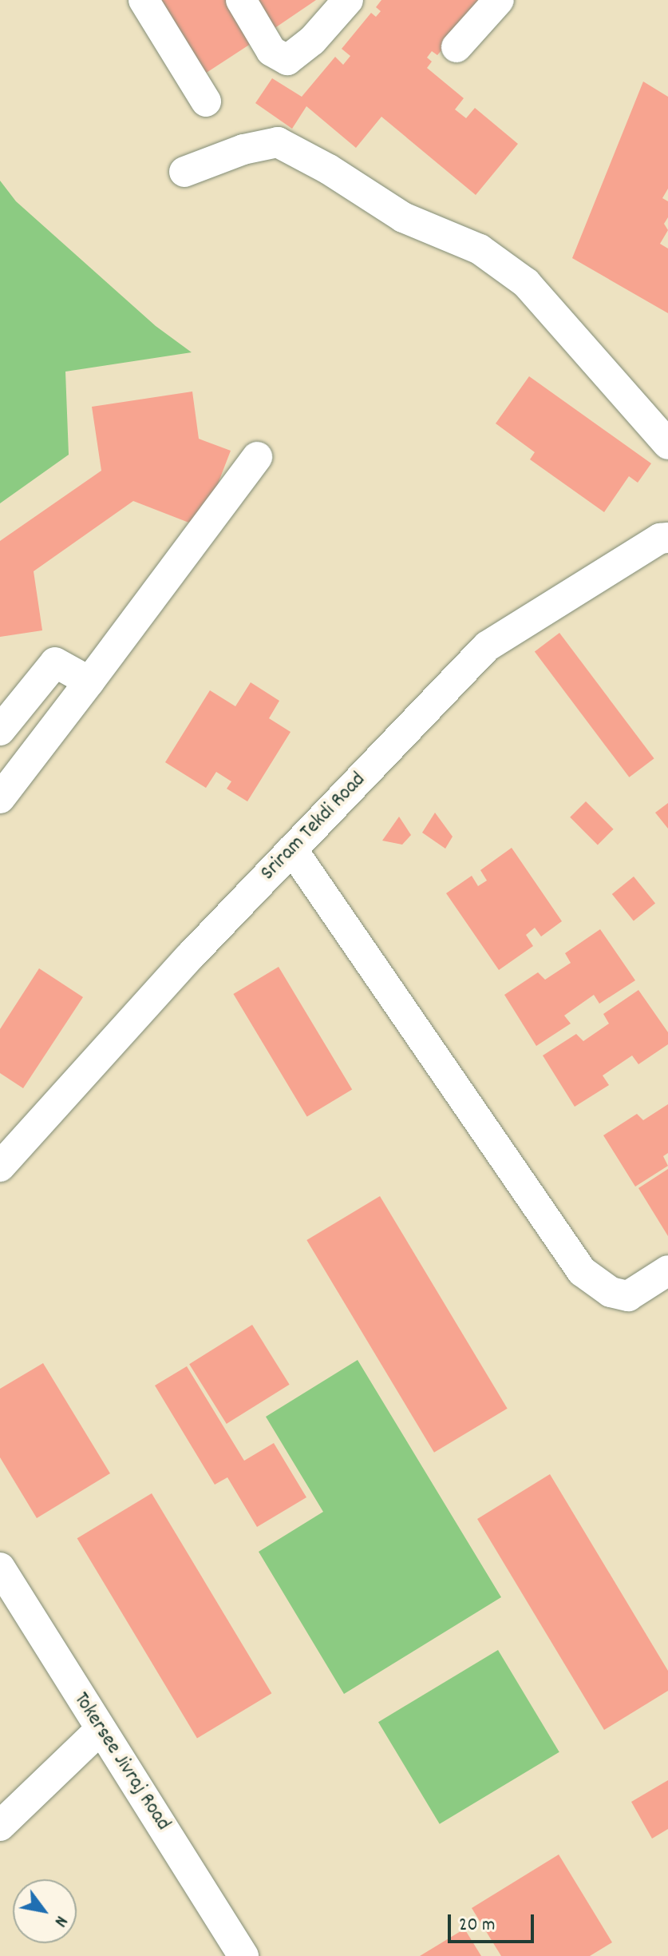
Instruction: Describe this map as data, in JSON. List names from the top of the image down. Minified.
{"streets":{"street":["Sriram Tekdi Road","Tokersee Jivraj Road"]},"scale_bar":"20 m","north":"bottom right"}
